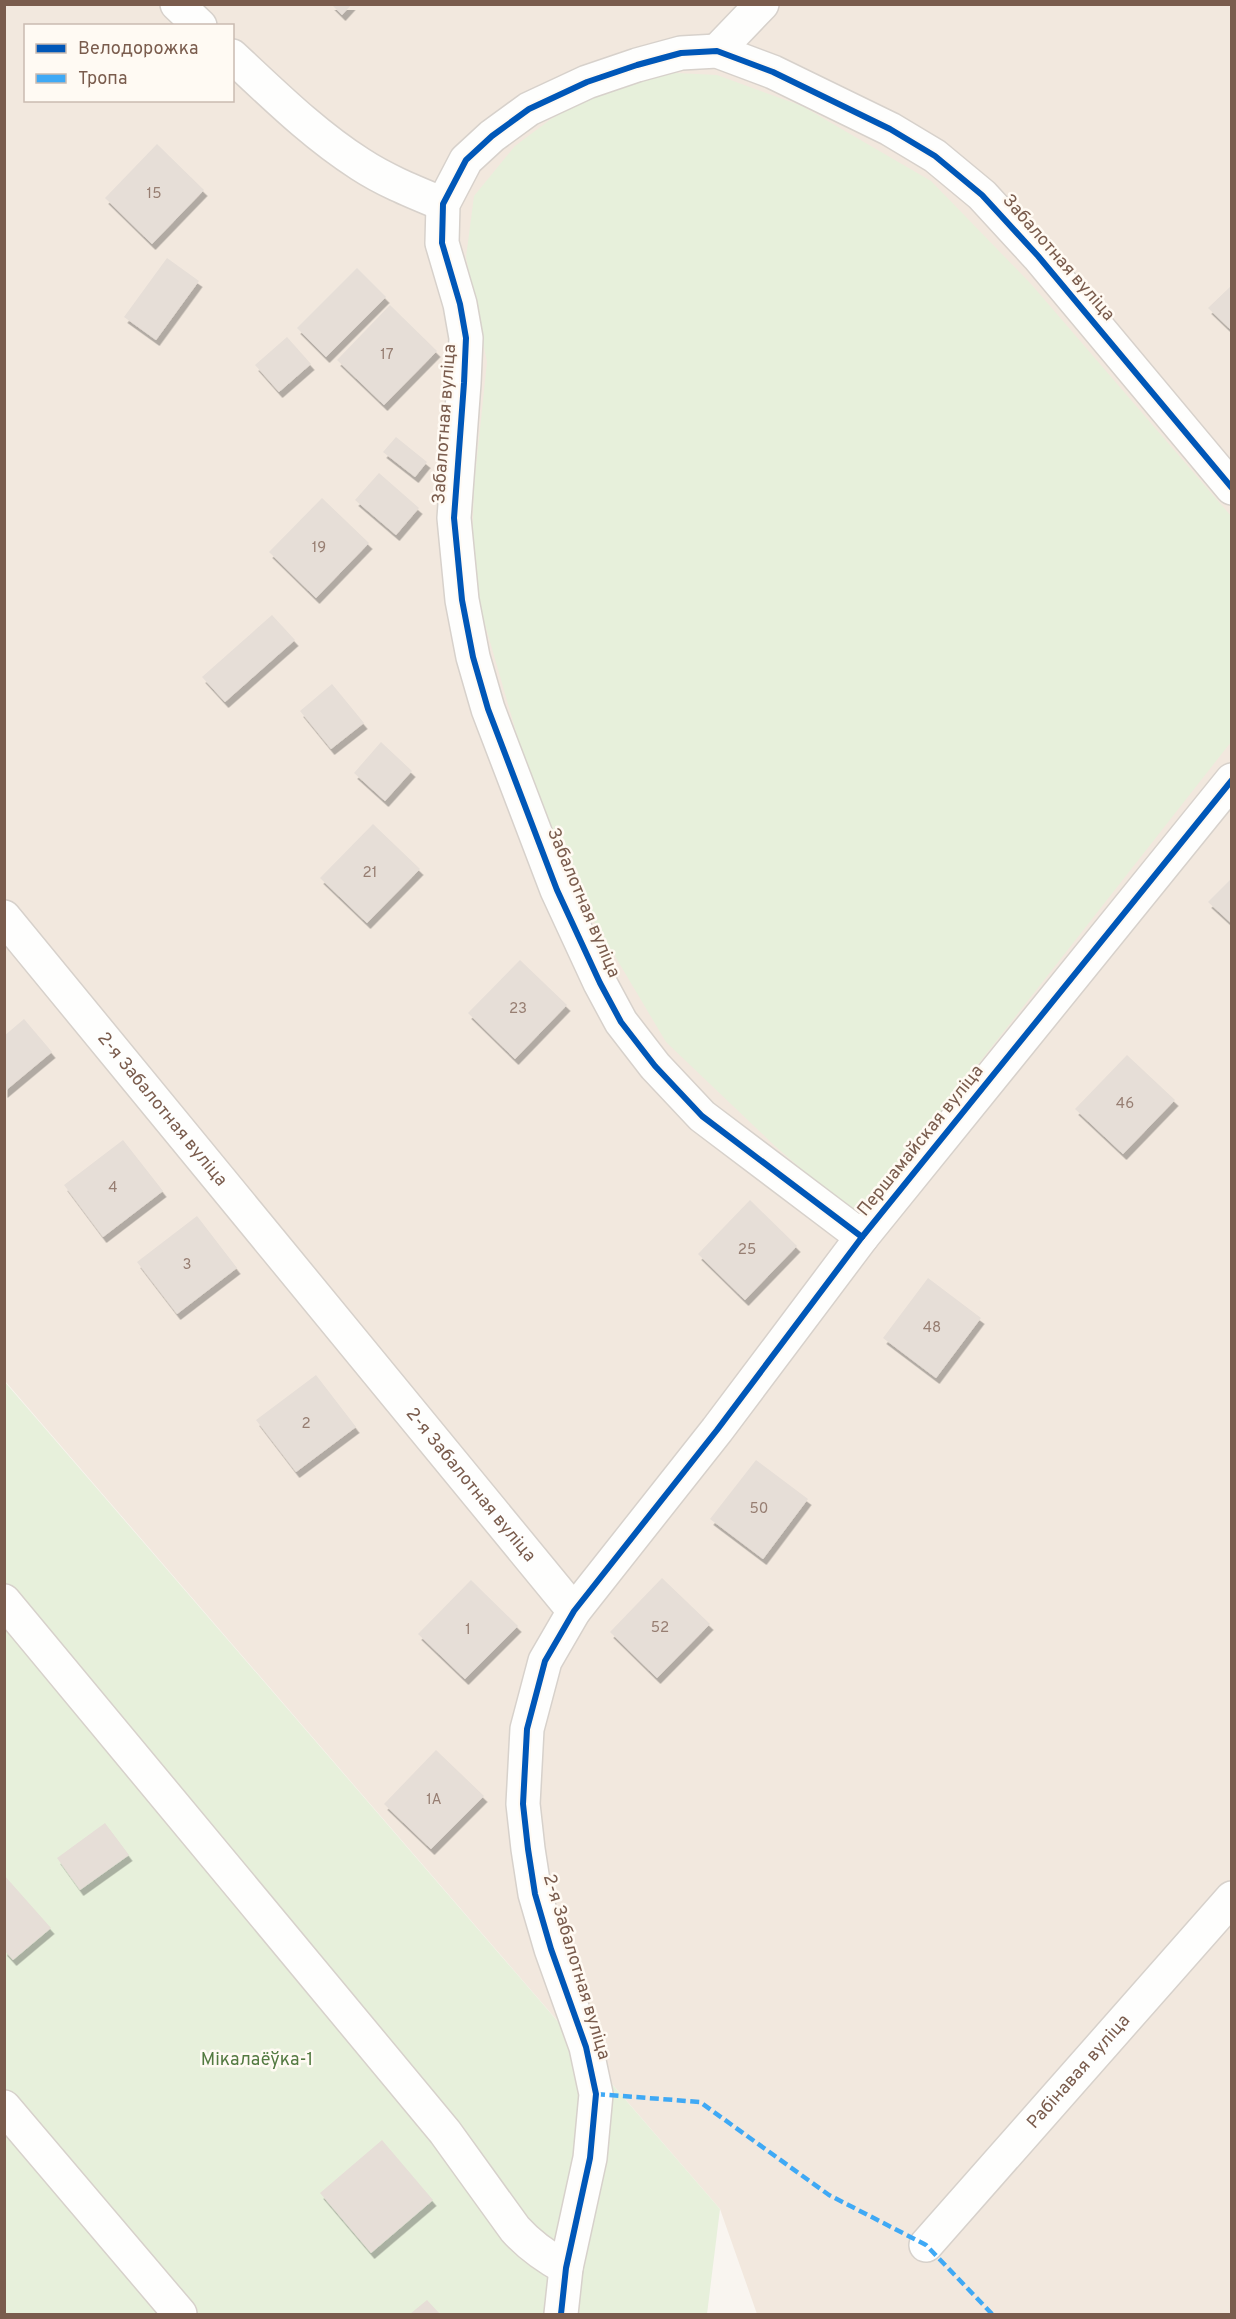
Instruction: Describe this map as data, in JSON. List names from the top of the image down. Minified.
{"streets":{"street":["Забалотная вуліца","2-я Забалотная вуліца","Першамайская вуліца","Рабінавая вуліца"]},"crossings":[["Забалотная вуліца","Першамайская вуліца"],["2-я Забалотная вуліца","Першамайская вуліца"]],"parks":["Мікалаёўка-1"],"house_numbers":["15","17","19","21","23","46","4","25","3","48","2","50","52","1","1А"],"legend":["Велодорожка","Тропа"]}
